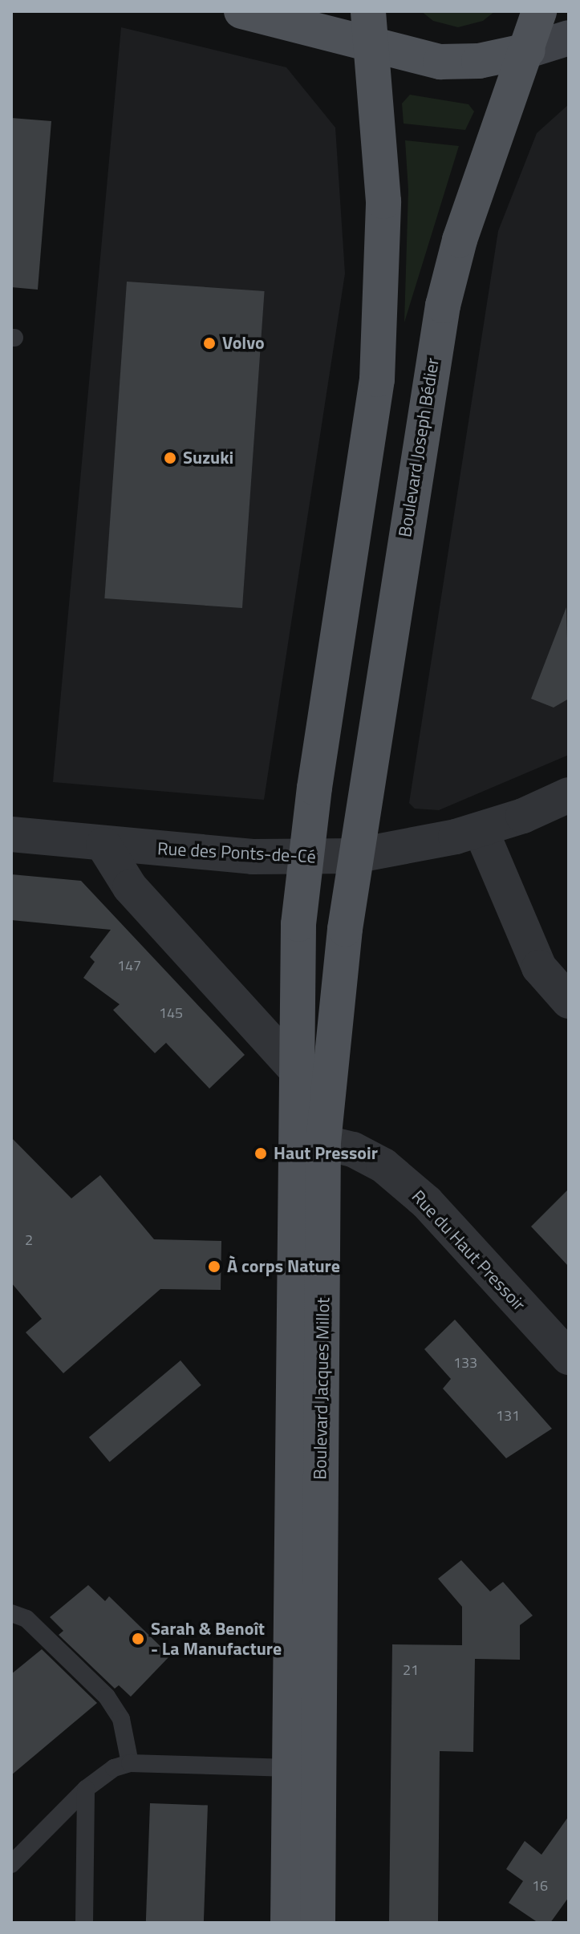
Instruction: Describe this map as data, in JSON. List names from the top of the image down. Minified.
{"streets":{"main road":["Boulevard Joseph Bédier","Boulevard Jacques Millot"],"street":["Rue des Ponts-de-Cé","Rue du Haut Pressoir"]},"crossings":[["Boulevard Joseph Bédier","Rue des Ponts-de-Cé"],["Boulevard Joseph Bédier","Boulevard Jacques Millot"],["Rue des Ponts-de-Cé","Boulevard Jacques Millot"],["Rue du Haut Pressoir","Boulevard Jacques Millot"]],"places":["Volvo","Suzuki","Haut Pressoir","À corps Nature","Sarah & Benoît - La Manufacture"],"house_numbers":["147","145","2","133","131","21","16"]}
